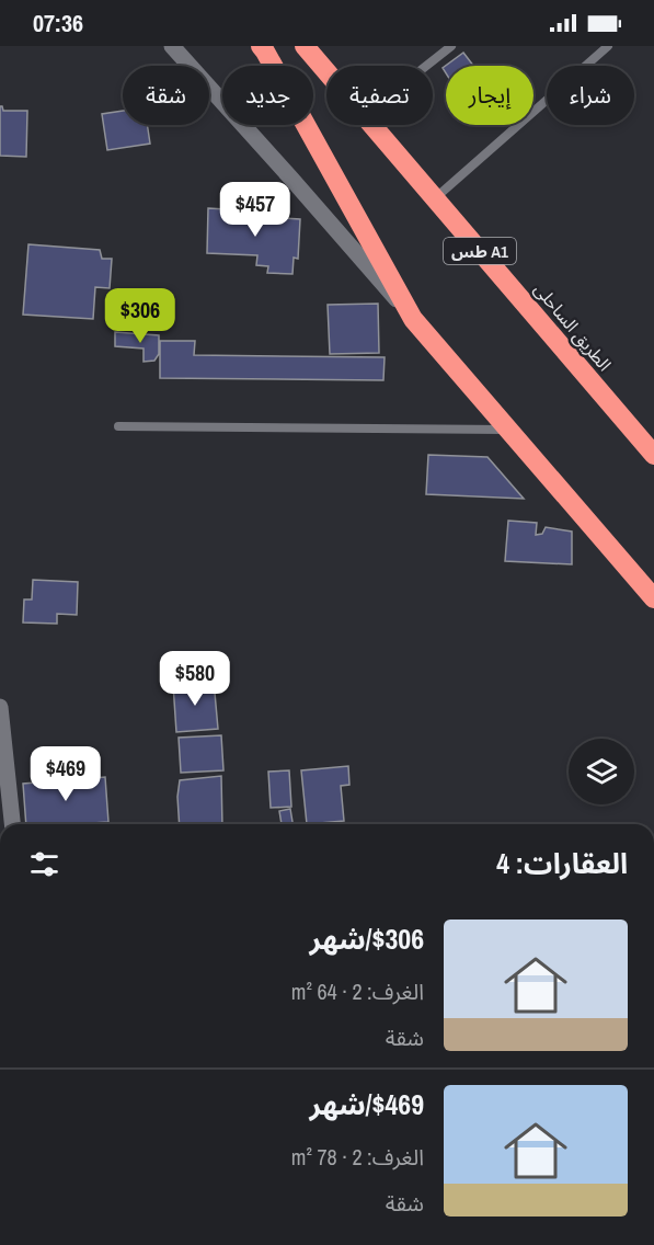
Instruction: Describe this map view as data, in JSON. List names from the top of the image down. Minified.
{"streets":{"highway":["طس A1","الطريق الساحلى"]},"page":{"status":"07:36","chip":["شراء","إيجار","تصفية","جديد","شقة"],"price":["$457","$306","$580","$469"],"heading":"العقارات: 4","list":[{"name":"$306/شهر","note":"الغرف: 2 · 64 m² · شقة"},{"name":"$469/شهر","note":"الغرف: 2 · 78 m² · شقة"}]}}
